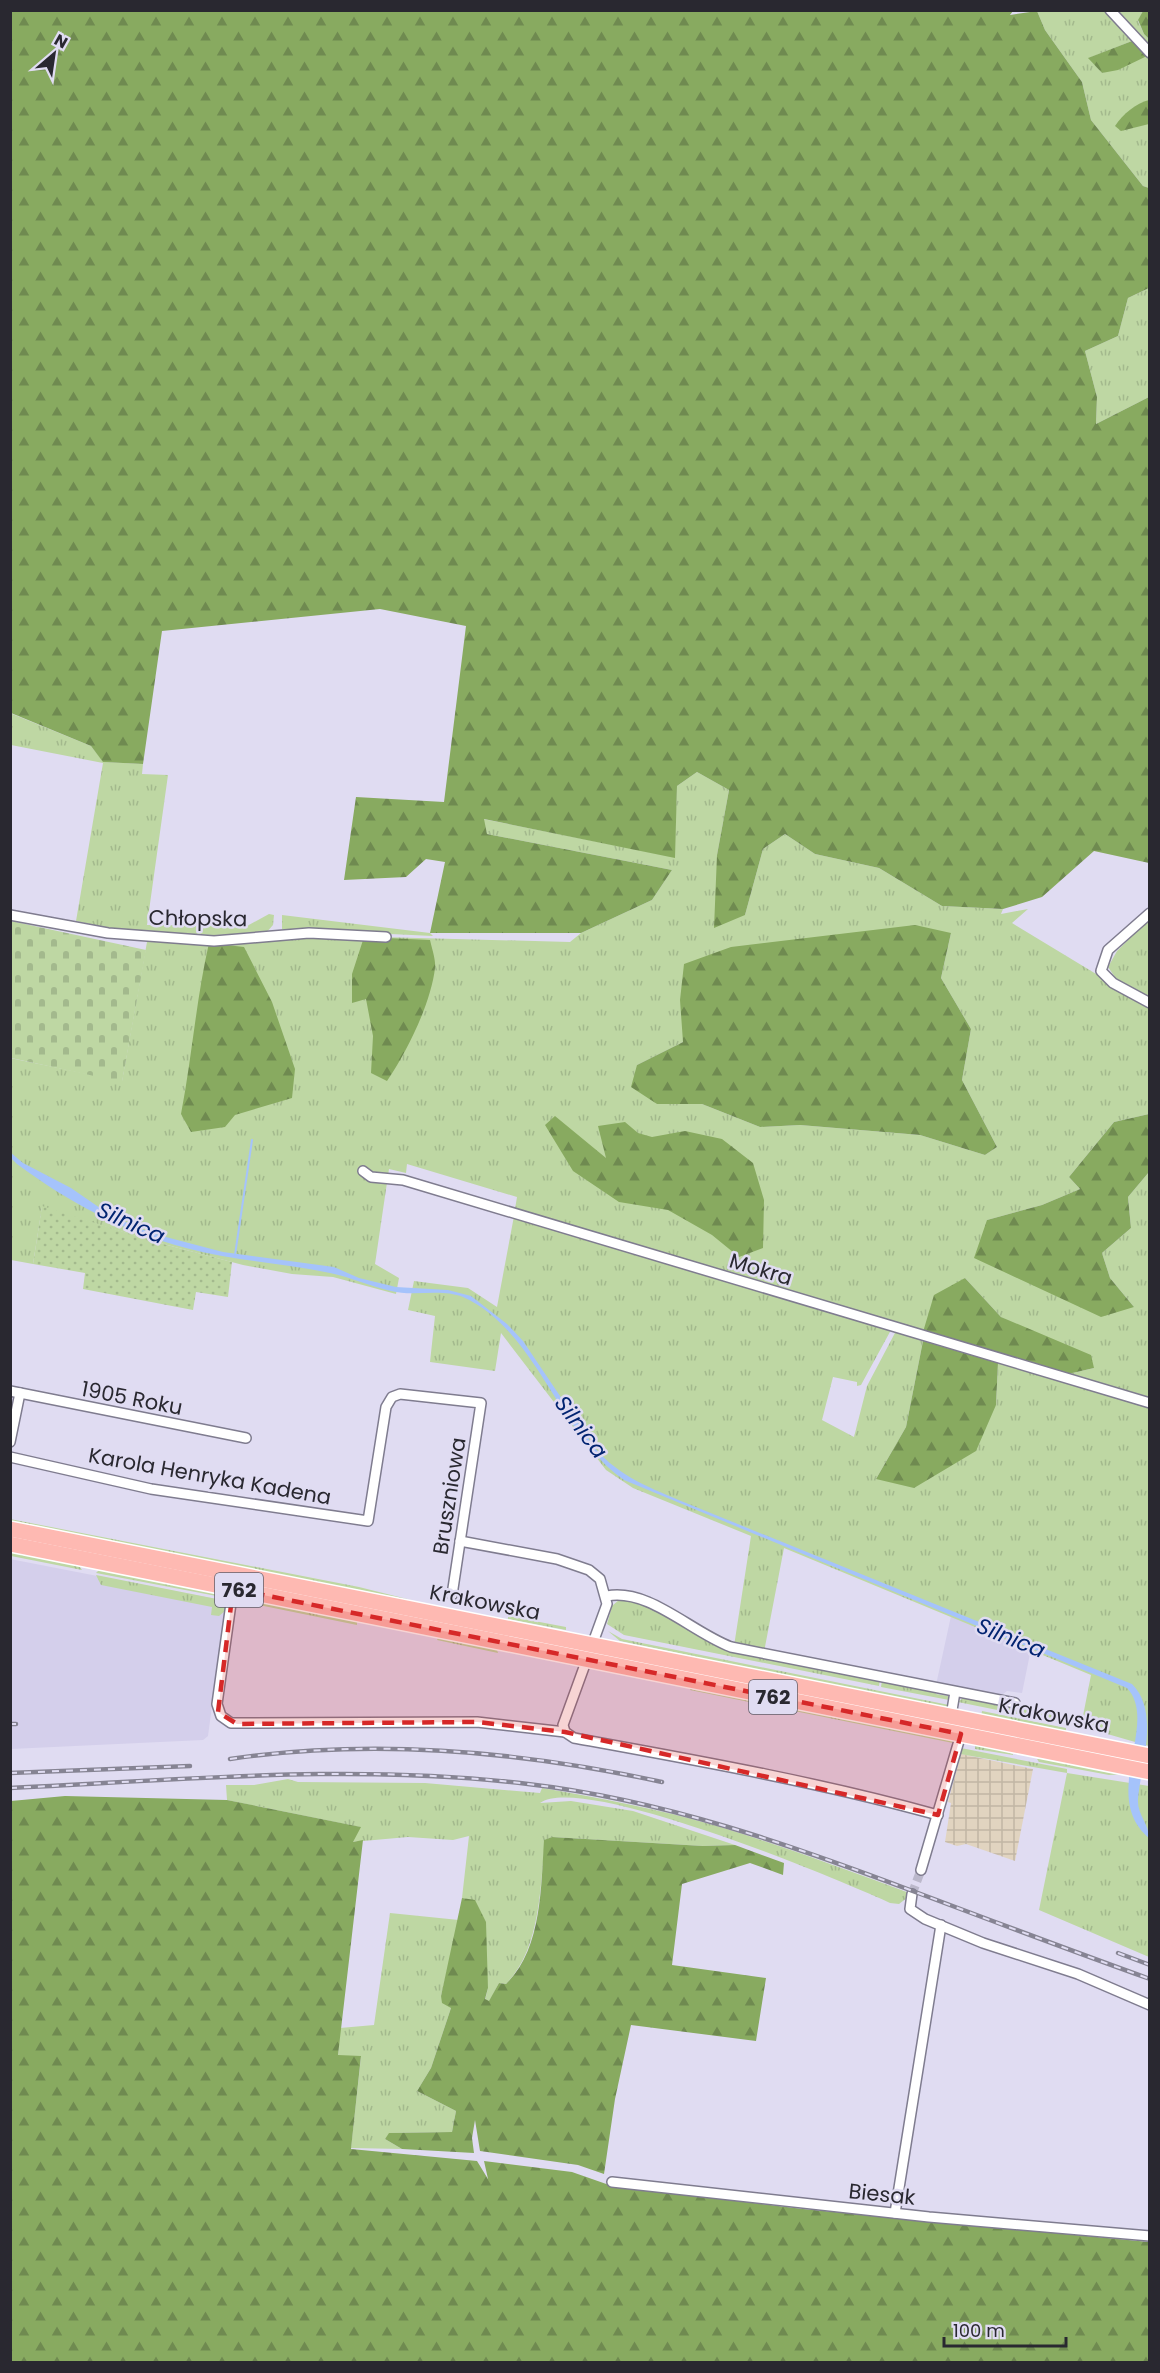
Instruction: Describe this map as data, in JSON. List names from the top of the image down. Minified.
{"streets":{"main road":["762","Krakowska"],"street":["Chłopska","Mokra","1905 Roku","Karola Henryka Kadena","Bruszniowa","Biesak"]},"crossings":[["Karola Henryka Kadena","Bruszniowa"]],"water":["Silnica"],"scale_bar":"100 m","north":"top right"}
